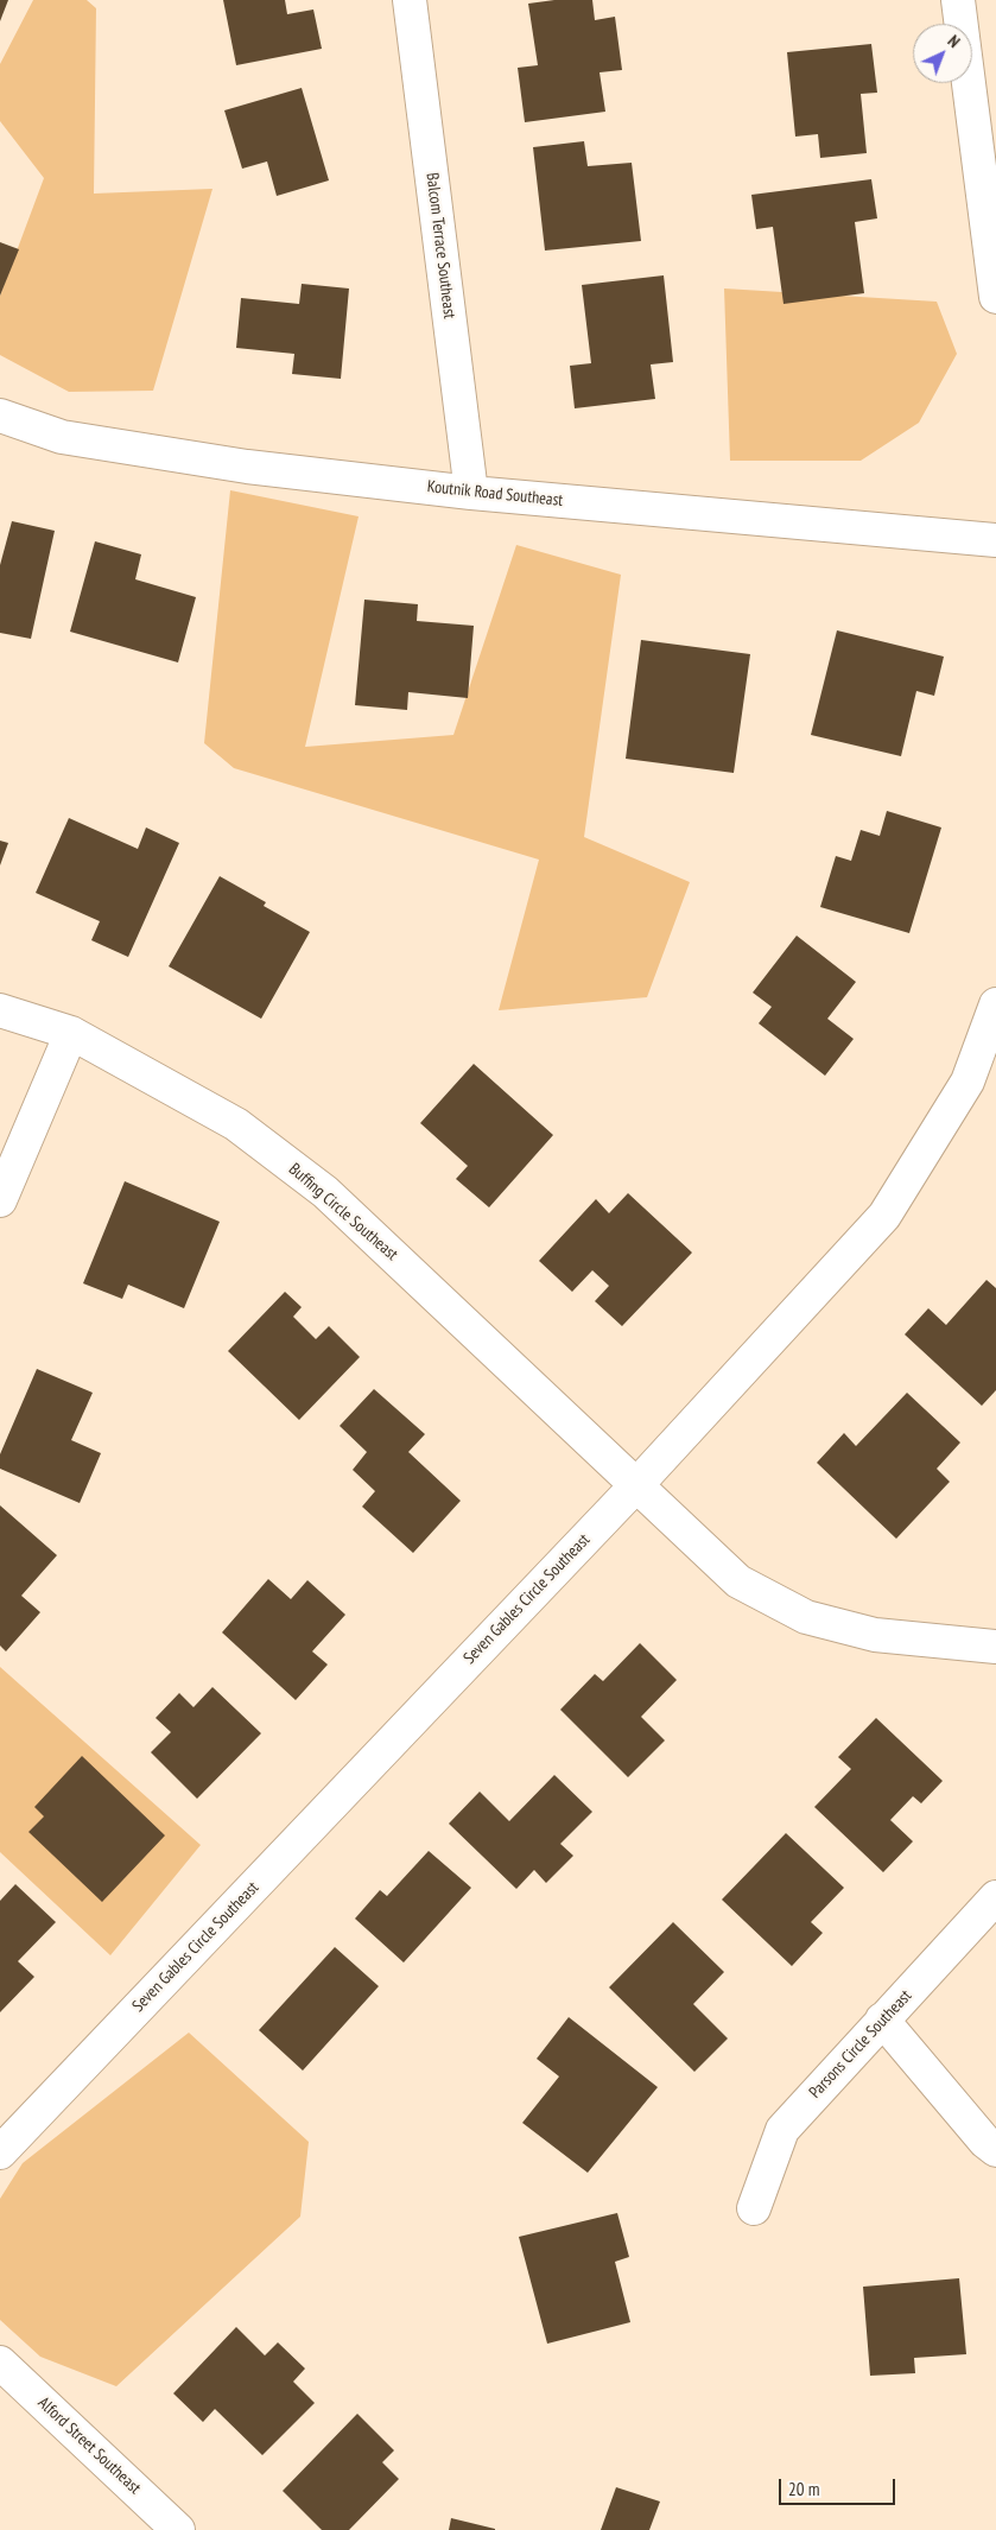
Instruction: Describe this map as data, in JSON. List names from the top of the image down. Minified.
{"streets":{"street":["Balcom Terrace Southeast","Koutnik Road Southeast","Buffing Circle Southeast","Seven Gables Circle Southeast","Parsons Circle Southeast","Alford Street Southeast"]},"crossings":[["Balcom Terrace Southeast","Koutnik Road Southeast"],["Buffing Circle Southeast","Seven Gables Circle Southeast"]],"scale_bar":"20 m","north":"top right"}
